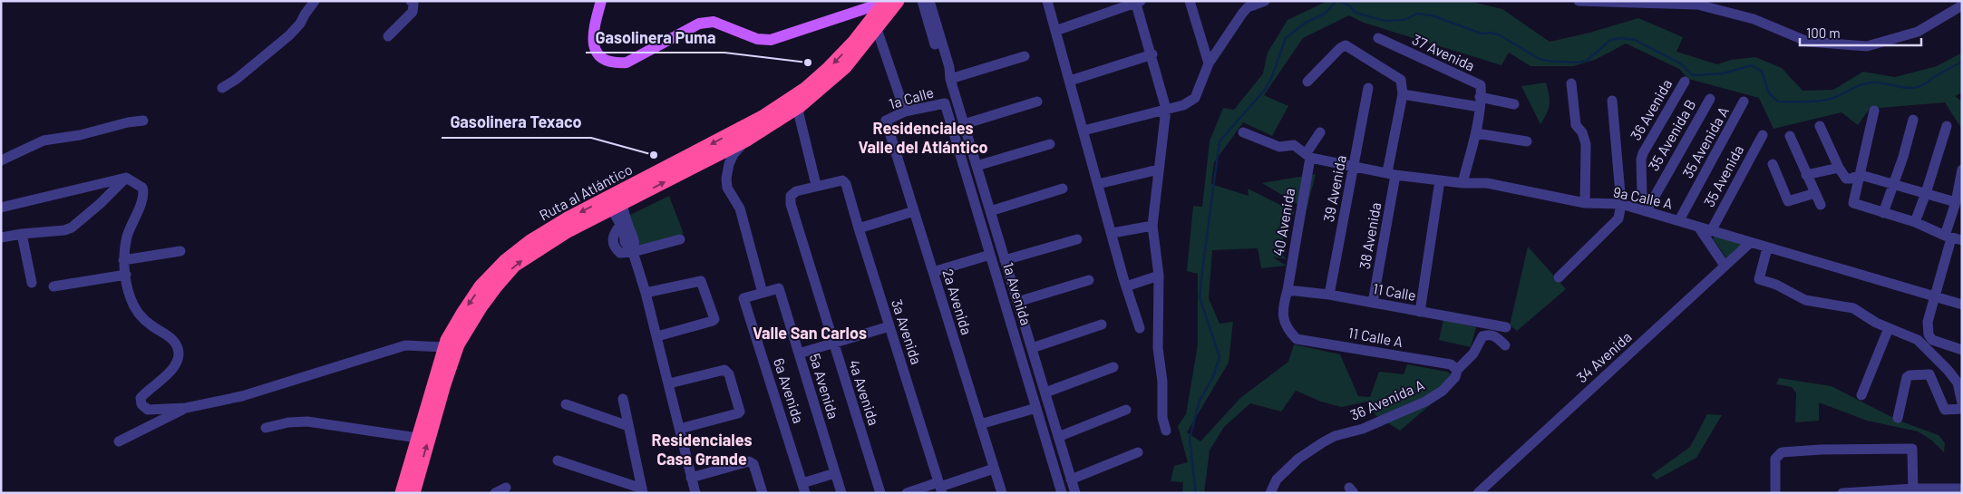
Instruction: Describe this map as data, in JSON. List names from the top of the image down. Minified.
{"streets":{"highway":["Ruta al Atlántico"],"street":["37 Avenida","1a Calle","36 Avenida","35 Avenida B","35 Avenida A","35 Avenida","39 Avenida","9a Calle A","40 Avenida","38 Avenida","11 Calle","1a Avenida","2a Avenida","3a Avenida","11 Calle A","34 Avenida","5a Avenida","6a Avenida","4a Avenida","36 Avenida A"]},"crossings":[["1a Calle","1a Avenida"],["1a Calle","2a Avenida"],["36 Avenida","35 Avenida B"],["36 Avenida","9a Calle A"],["35 Avenida B","9a Calle A"],["35 Avenida A","9a Calle A"],["35 Avenida","9a Calle A"],["39 Avenida","9a Calle A"],["39 Avenida","11 Calle"],["9a Calle A","40 Avenida"],["9a Calle A","38 Avenida"],["9a Calle A","34 Avenida"],["40 Avenida","11 Calle"],["40 Avenida","11 Calle A"],["38 Avenida","11 Calle"],["3a Avenida","4a Avenida"],["11 Calle A","36 Avenida A"],["5a Avenida","6a Avenida"]],"districts":["Residenciales Valle del Atlántico","Valle San Carlos","Residenciales Casa Grande"],"places":["Gasolinera Puma","Gasolinera Texaco"],"scale_bar":"100 m"}
